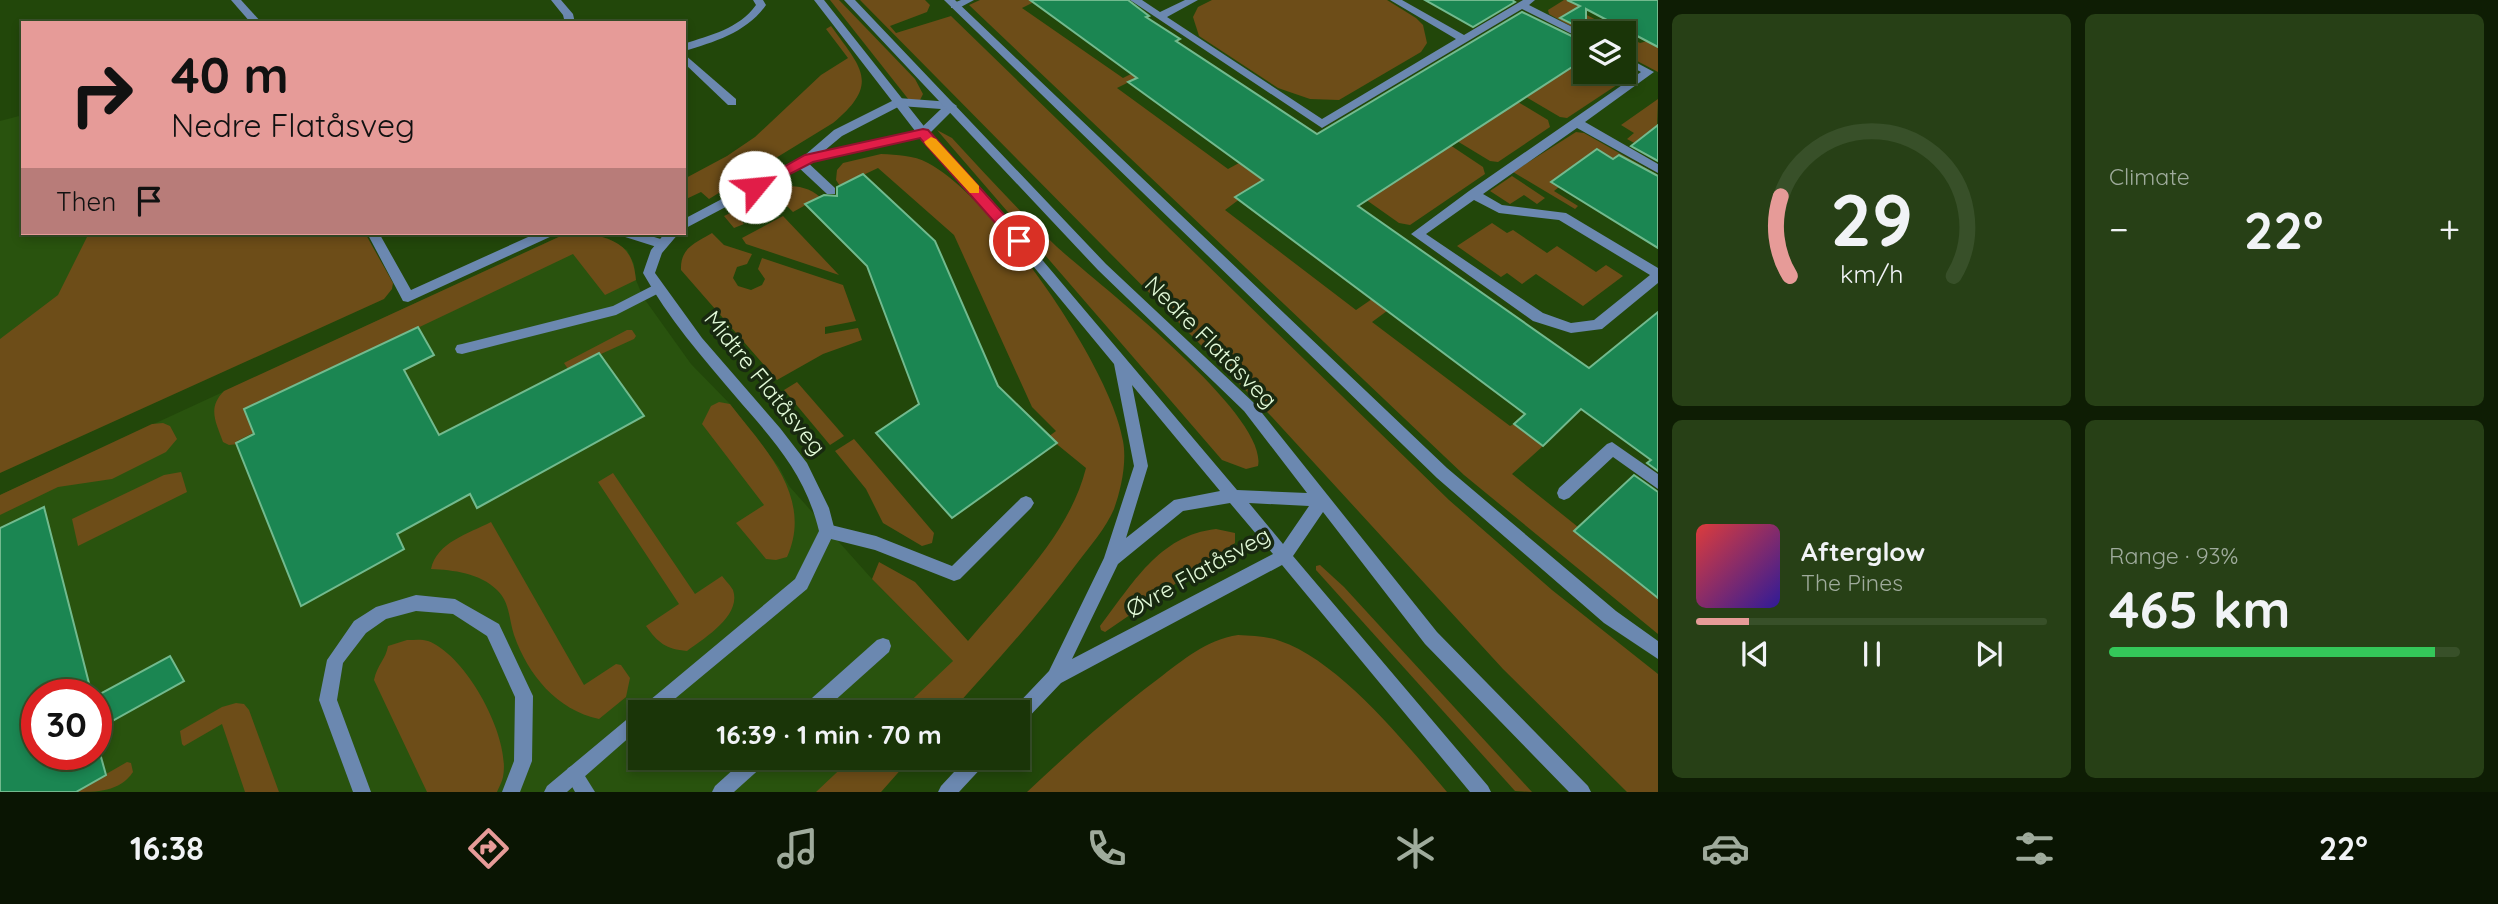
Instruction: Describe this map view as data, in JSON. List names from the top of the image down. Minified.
{"streets":{"street":["Nedre Flatåsveg","Midtre Flatåsveg","Øvre Flatåsveg"]},"crossings":[["Nedre Flatåsveg","Øvre Flatåsveg"]],"page":{"tile":["Climate",["Range · 93%","465 km"]],"turn":["40 m","Nedre Flatåsveg"],"then":"Then","heat":["−","22°","+"],"song":["Afterglow","The Pines"],"limit":"30","trip":"16:39 · 1 min · 70 m","tabs":["16:38","22°"],"gauge":["29","km/h"]}}
